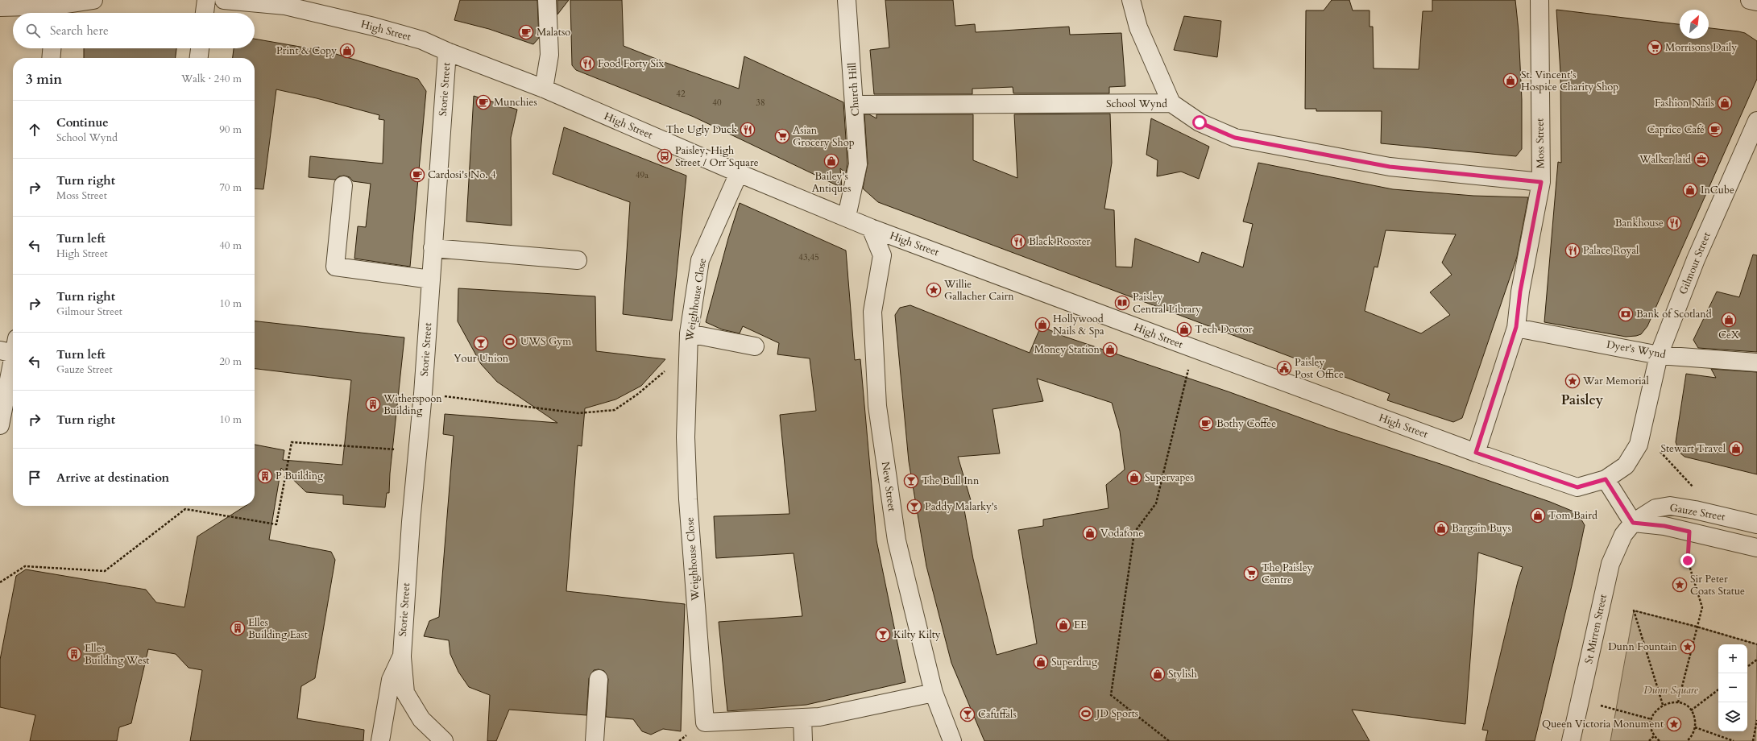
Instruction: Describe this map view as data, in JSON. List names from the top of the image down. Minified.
{"streets":{"street":["High Street","Storie Street","Church Hill","School Wynd","Moss Street","Gilmour Street","Weighhouse Close","Dyer's Wynd","New Street","Gauze Street","St Mirren Street"]},"crossings":[["High Street","Storie Street"],["High Street","Church Hill"],["High Street","Moss Street"],["High Street","Gilmour Street"],["High Street","Weighhouse Close"],["High Street","New Street"],["Church Hill","School Wynd"],["School Wynd","Moss Street"],["Moss Street","Dyer's Wynd"],["Gilmour Street","Dyer's Wynd"],["Weighhouse Close","New Street"],["Gauze Street","St Mirren Street"]],"districts":["Paisley"],"parks":["Dunn Square"],"places":{"cafe":["Malatso","Munchies","Caprice Café","Cardosi's No. 4","Bothy Coffee"],"supermarket":["Morrisons Daily","Asian Grocery Shop","The Paisley Centre"],"shop":["Print & Copy","St. Vincent's Hospice Charity Shop","Fashion Nails","Bailey's Antiques","InCube","CeX","Hollywood Nails & Spa","Tech Doctor","Money Station","Stewart Travel","Supervapes","Tom Baird","Bargain Buys","Vodafone","EE","Superdrug","Stylish"],"restaurant":["Food Forty Six","The Ugly Duck","Bankhouse","Black Rooster","Palace Royal"],"bus stop":["Paisley, High Street / Orr Square"],"office":["Walker laid"],"place":["Willie Gallacher Cairn","War Memorial","Sir Peter Coats Statue","Dunn Fountain","Queen Victoria Monument"],"library":["Paisley Central Library"],"bank":["Bank of Scotland"],"sports":["UWS Gym","JD Sports"],"bar":["Your Union","The Bull Inn","Paddy Malarky's","Kilty Kilty","Cafuffals"],"public building":["Paisley Post Office"],"building":["Witherspoon Building","P Building","Elles Building East","Elles Building West"]},"house_numbers":["42","40","38","49a","43,45"],"north":"top right","page":{"search":"Search here","heading":["3 min","Walk · 240 m"],"list":[["Continue","School Wynd","90 m"],["Turn right","Moss Street","70 m"],["Turn left","High Street","40 m"],["Turn right","Gilmour Street","10 m"],["Turn left","Gauze Street","20 m"],["Turn right","10 m"],"Arrive at destination"],"map_buttons":["+","−"]}}
